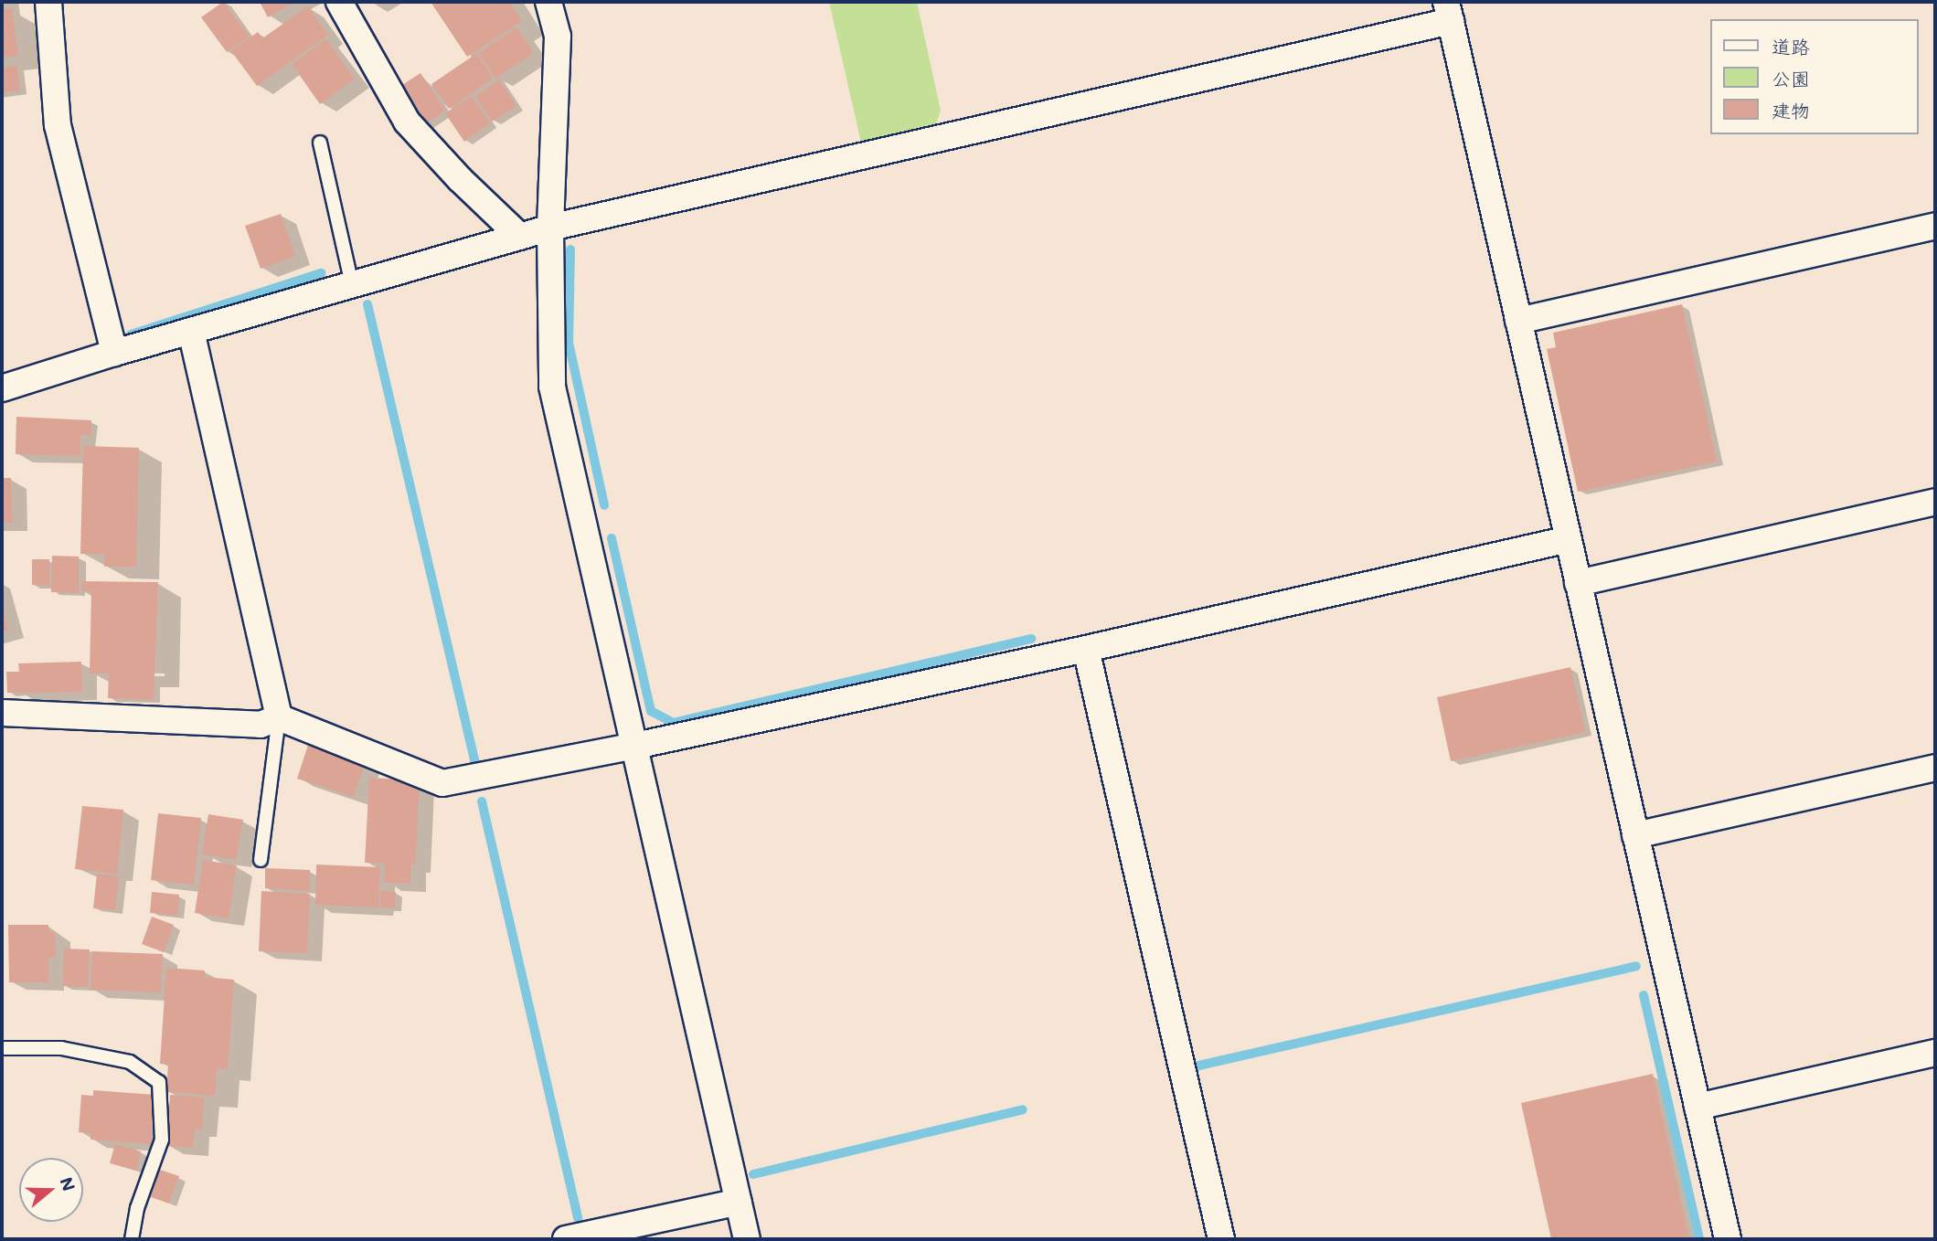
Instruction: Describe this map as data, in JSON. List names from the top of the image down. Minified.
{"legend":["道路","公園","建物"],"north":"right"}
